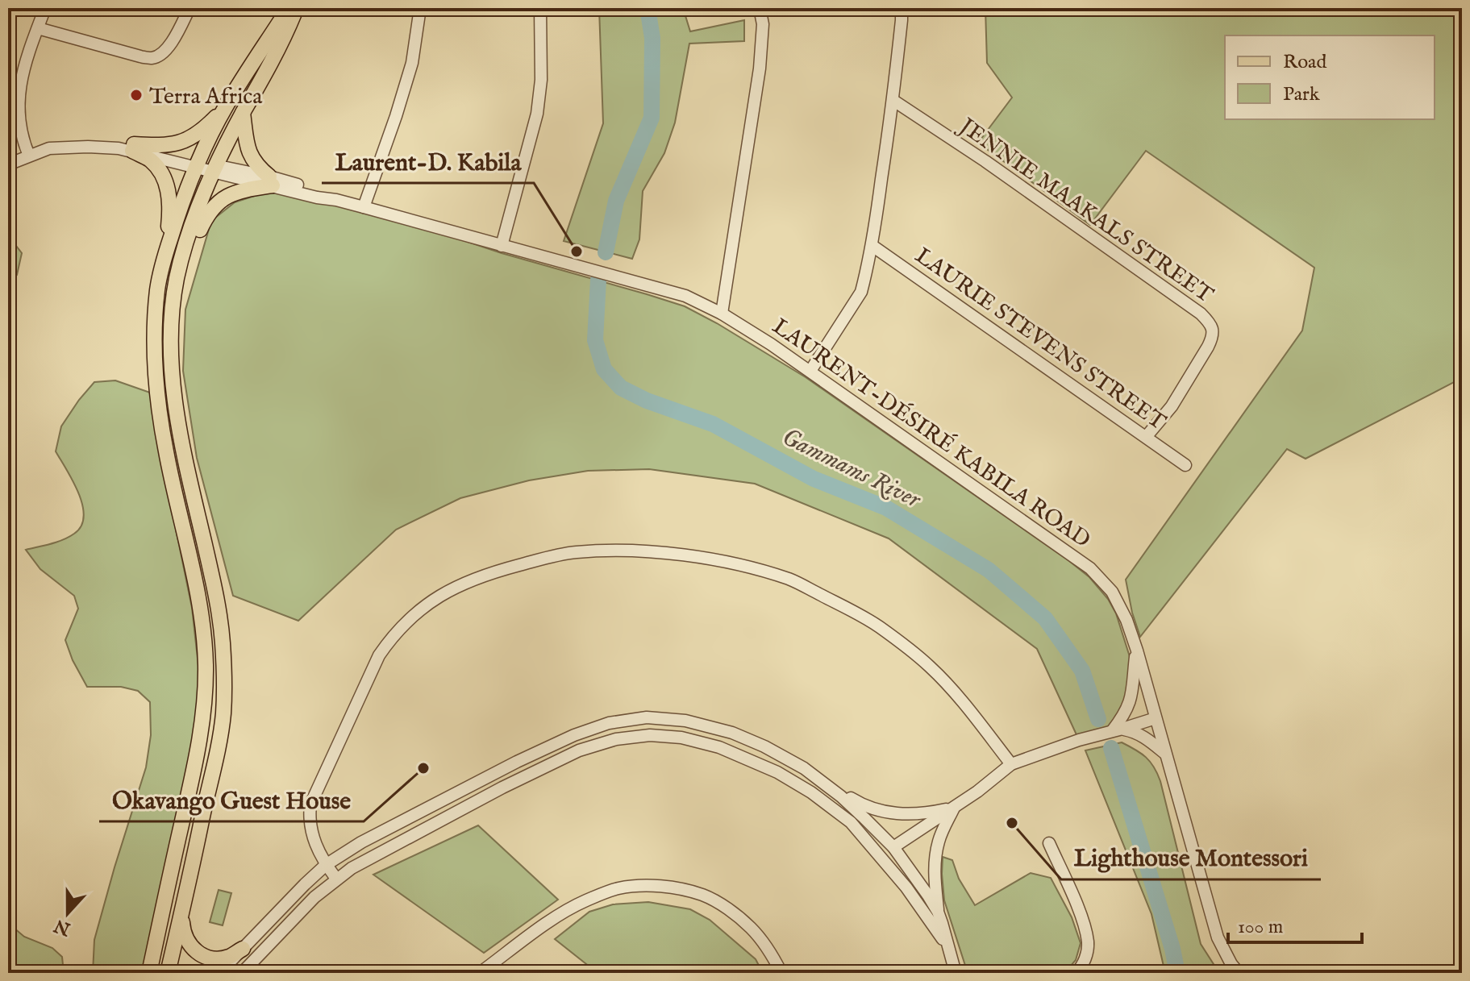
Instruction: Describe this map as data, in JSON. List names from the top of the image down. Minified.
{"streets":{"street":["JENNIE MAAKALS STREET","LAURIE STEVENS STREET","LAURENT-DÉSIRÉ KABILA ROAD"]},"crossings":[["JENNIE MAAKALS STREET","LAURIE STEVENS STREET"]],"water":["Gammams River"],"places":["Terra Africa","Laurent-D. Kabila","Okavango Guest House","Lighthouse Montessori"],"legend":["Road","Park"],"scale_bar":"100 m","north":"bottom"}
